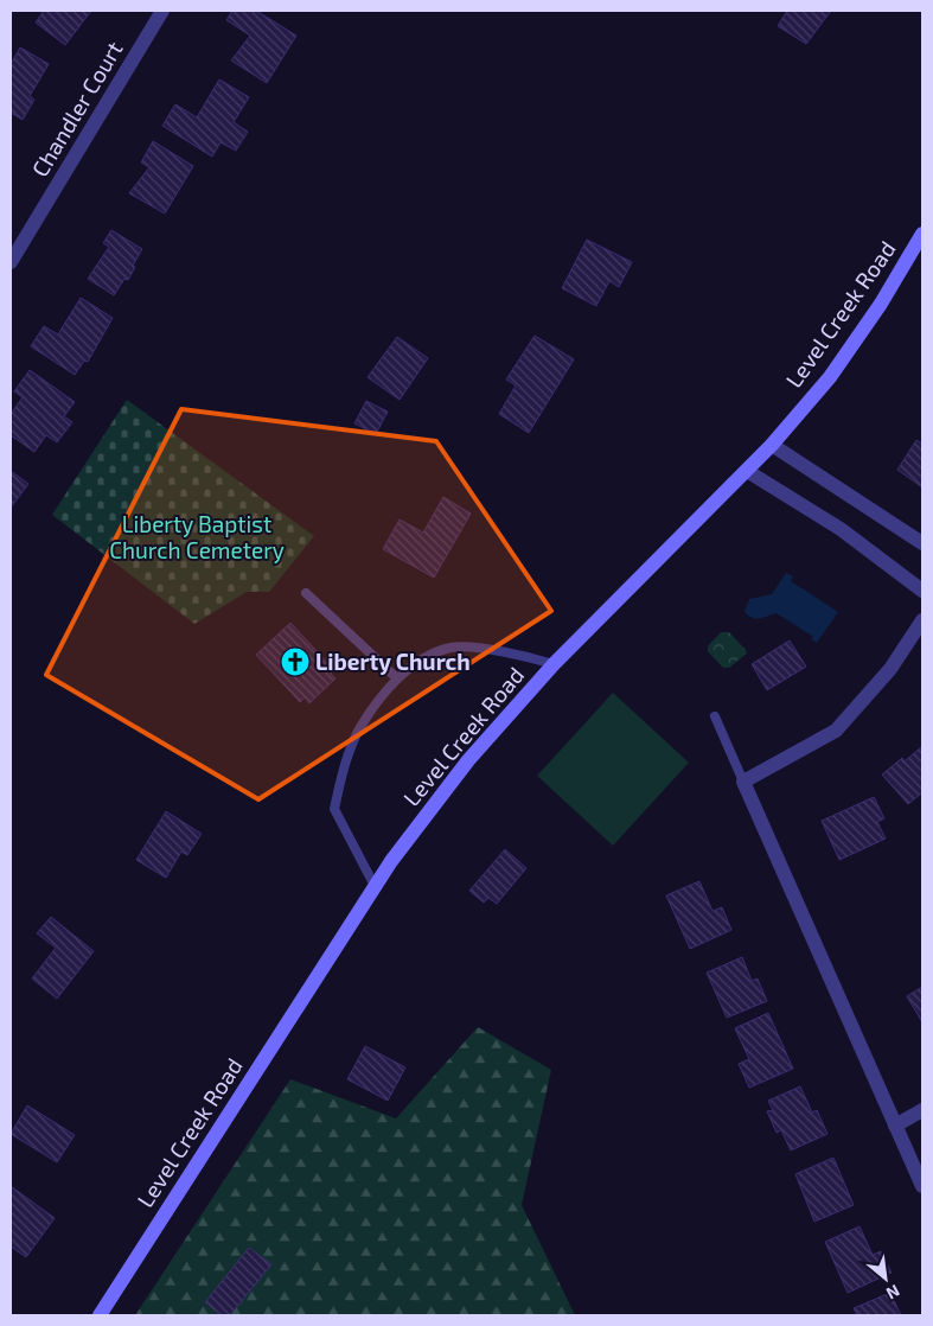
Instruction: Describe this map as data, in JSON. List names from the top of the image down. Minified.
{"streets":{"street":["Chandler Court","Level Creek Road"]},"parks":["Liberty Baptist Church Cemetery"],"places":{"church":["Liberty Church"]},"north":"bottom right"}
